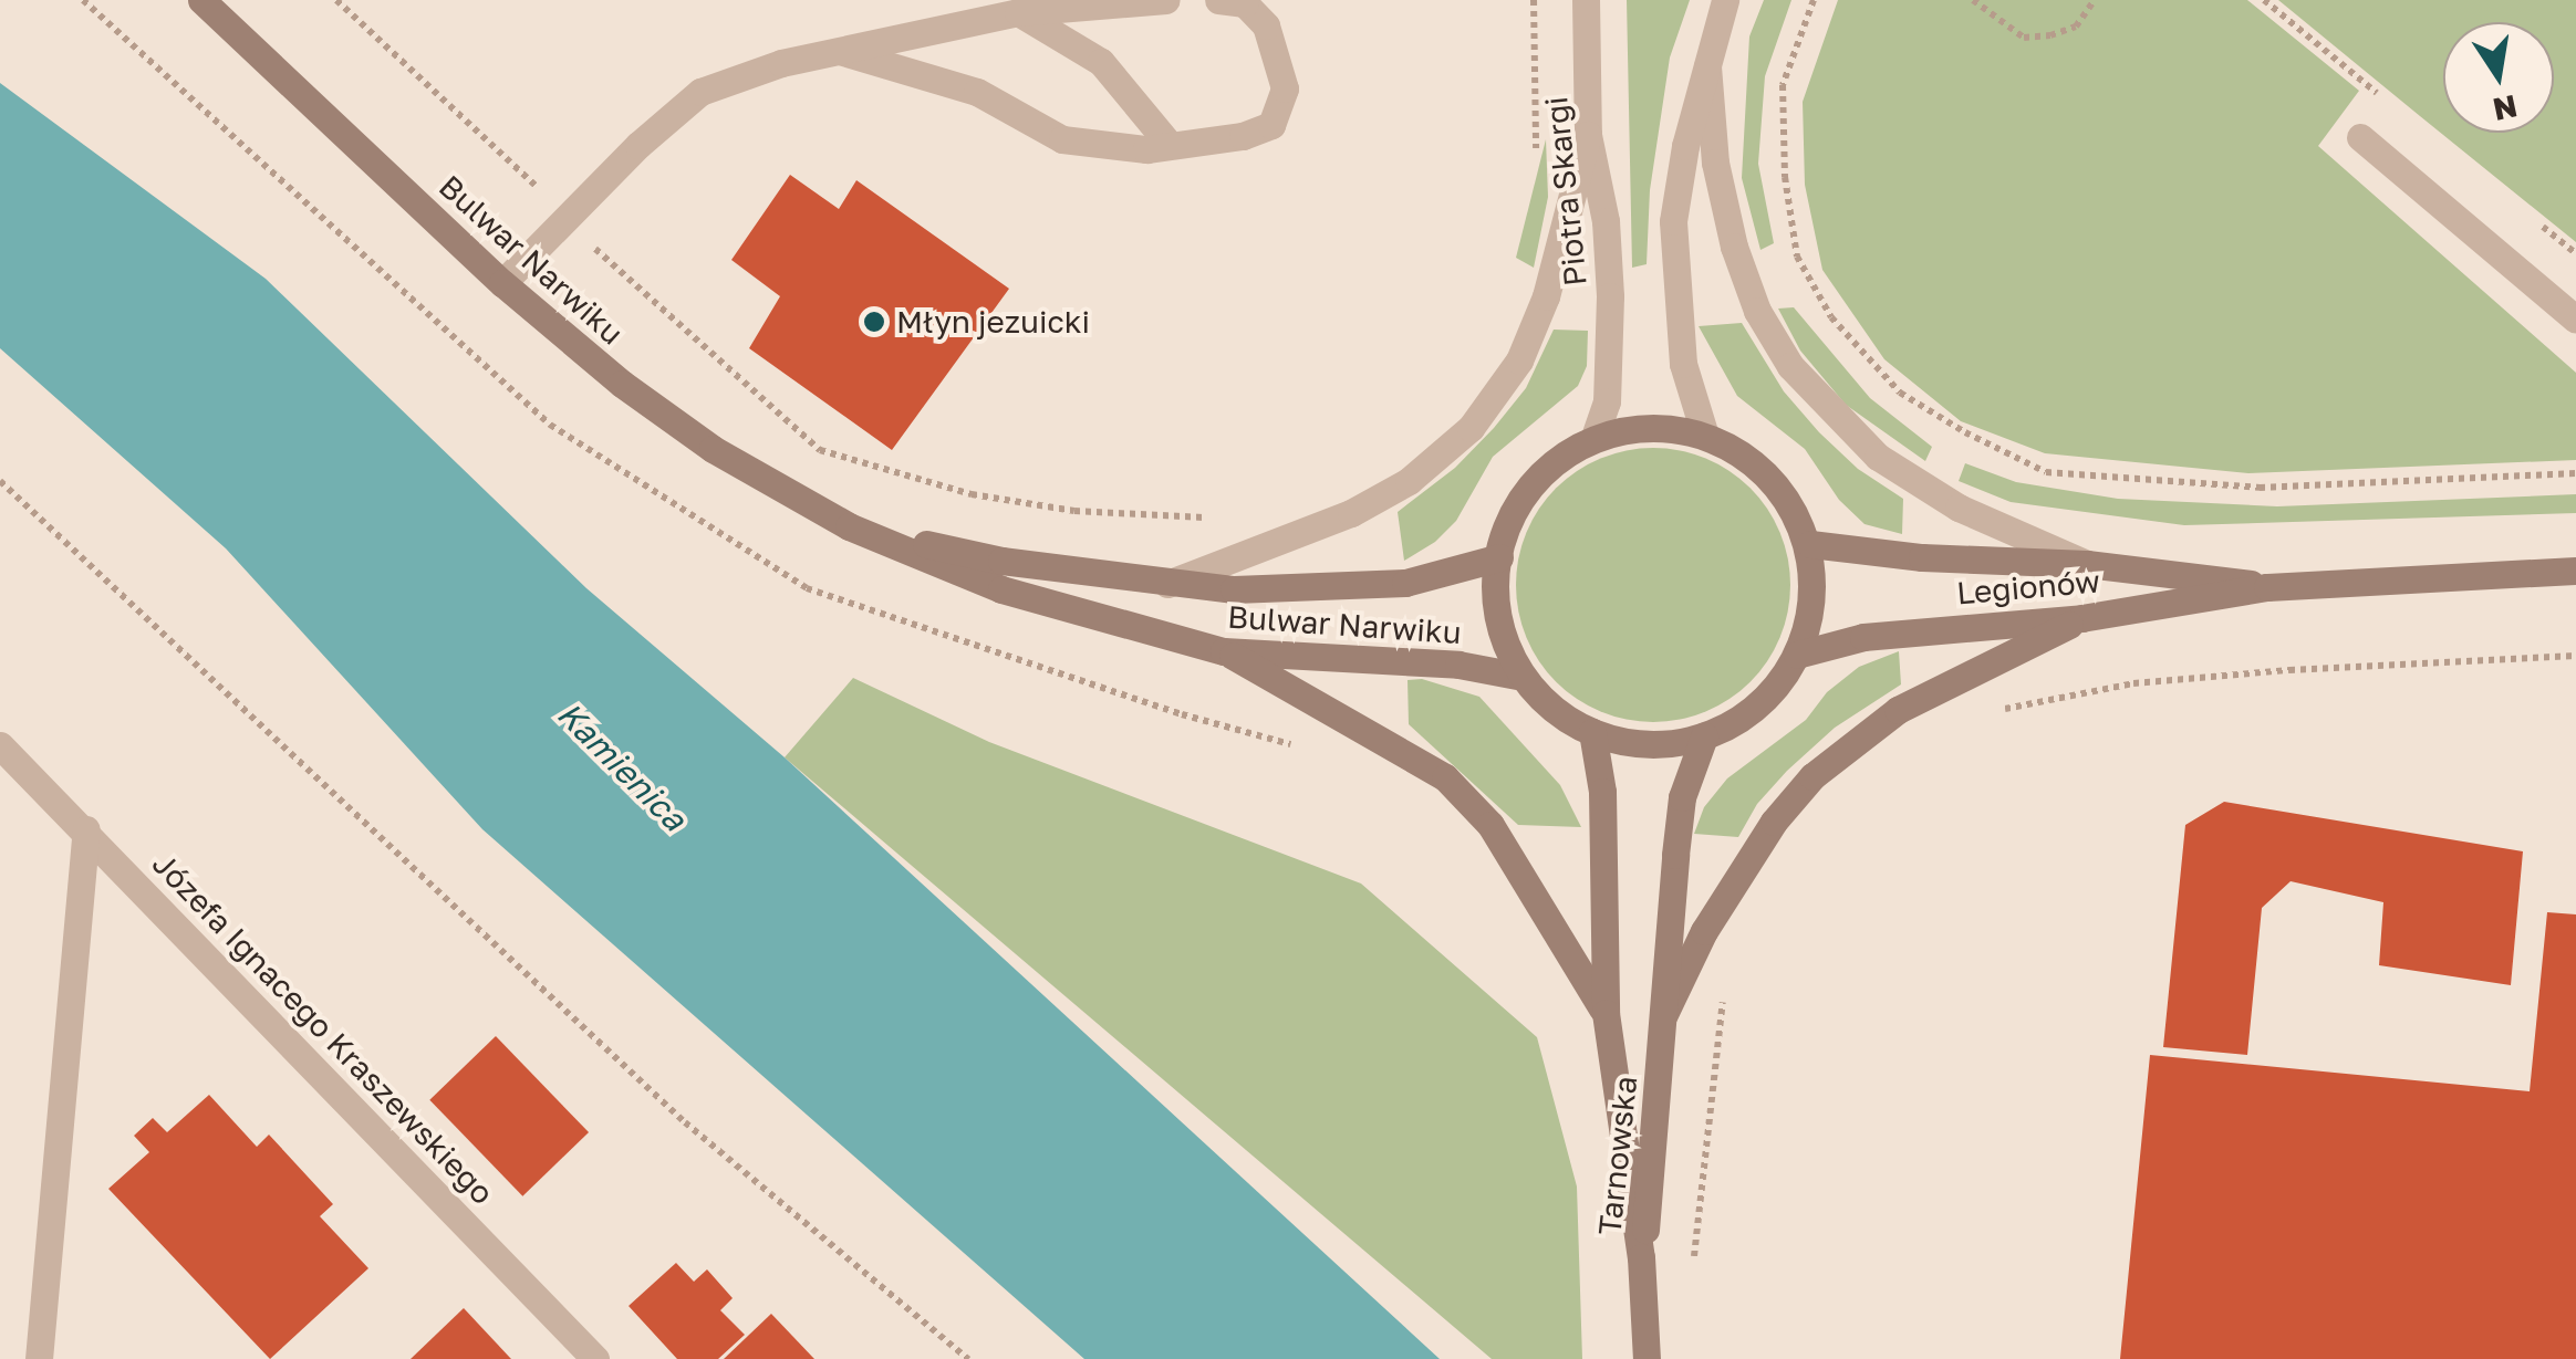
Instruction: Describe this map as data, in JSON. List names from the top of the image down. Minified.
{"streets":{"main road":["Bulwar Narwiku","Legionów","Tarnowska"],"street":["Piotra Skargi","Józefa Ignacego Kraszewskiego"]},"crossings":[["Piotra Skargi","Bulwar Narwiku"],["Piotra Skargi","Legionów"],["Piotra Skargi","Tarnowska"],["Bulwar Narwiku","Legionów"],["Bulwar Narwiku","Tarnowska"],["Legionów","Tarnowska"]],"water":["Kamienica"],"places":["Młyn jezuicki"],"north":"bottom"}
